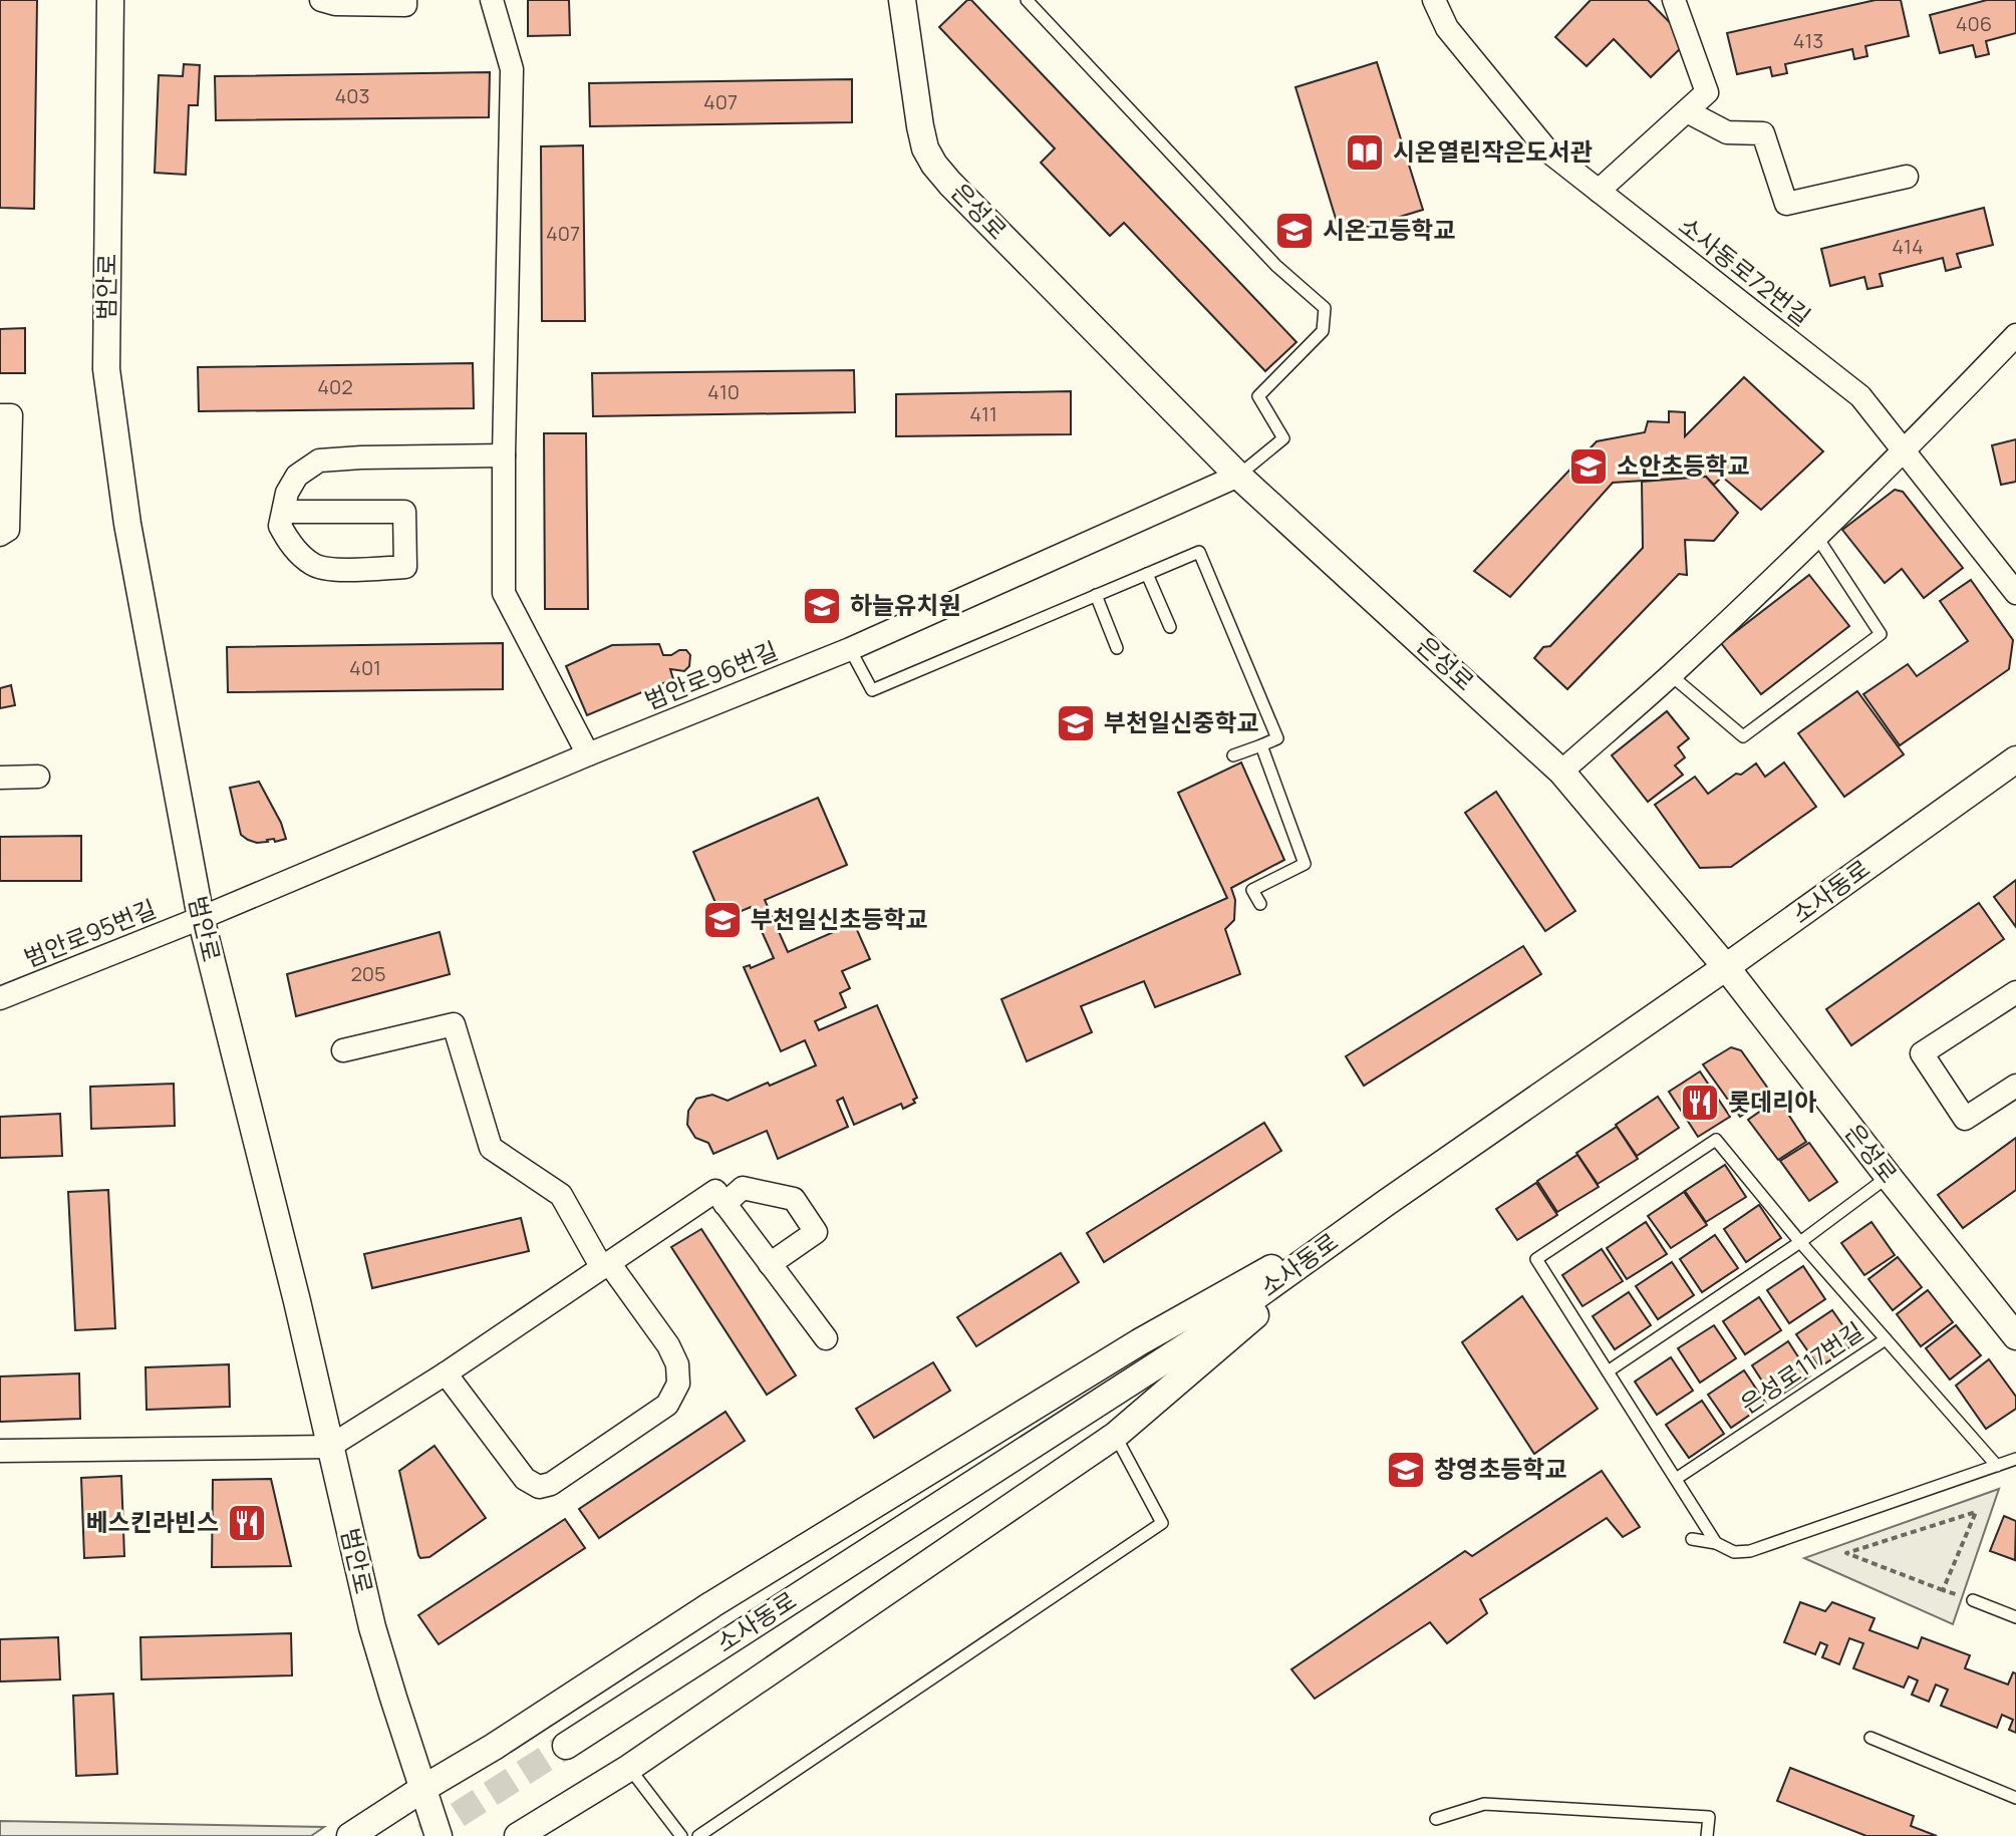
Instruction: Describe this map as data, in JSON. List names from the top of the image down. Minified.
{"streets":{"street":["은성로","소사동로72번길","범안로","범안로96번길","소사동로","범안로95번길"],"lane":["은성로117번길"]},"crossings":[["은성로","범안로96번길"],["은성로","소사동로"],["범안로","범안로96번길"],["범안로","범안로95번길"],["범안로96번길","범안로95번길"]],"places":{"library":["시온열린작은도서관"],"school or university":["시온고등학교","소안초등학교","하늘유치원","부천일신중학교","부천일신초등학교","창영초등학교"],"restaurant":["롯데리아","베스킨라빈스"]},"house_numbers":["406","413","403","407","407","414","402","410","411","401","205"]}
